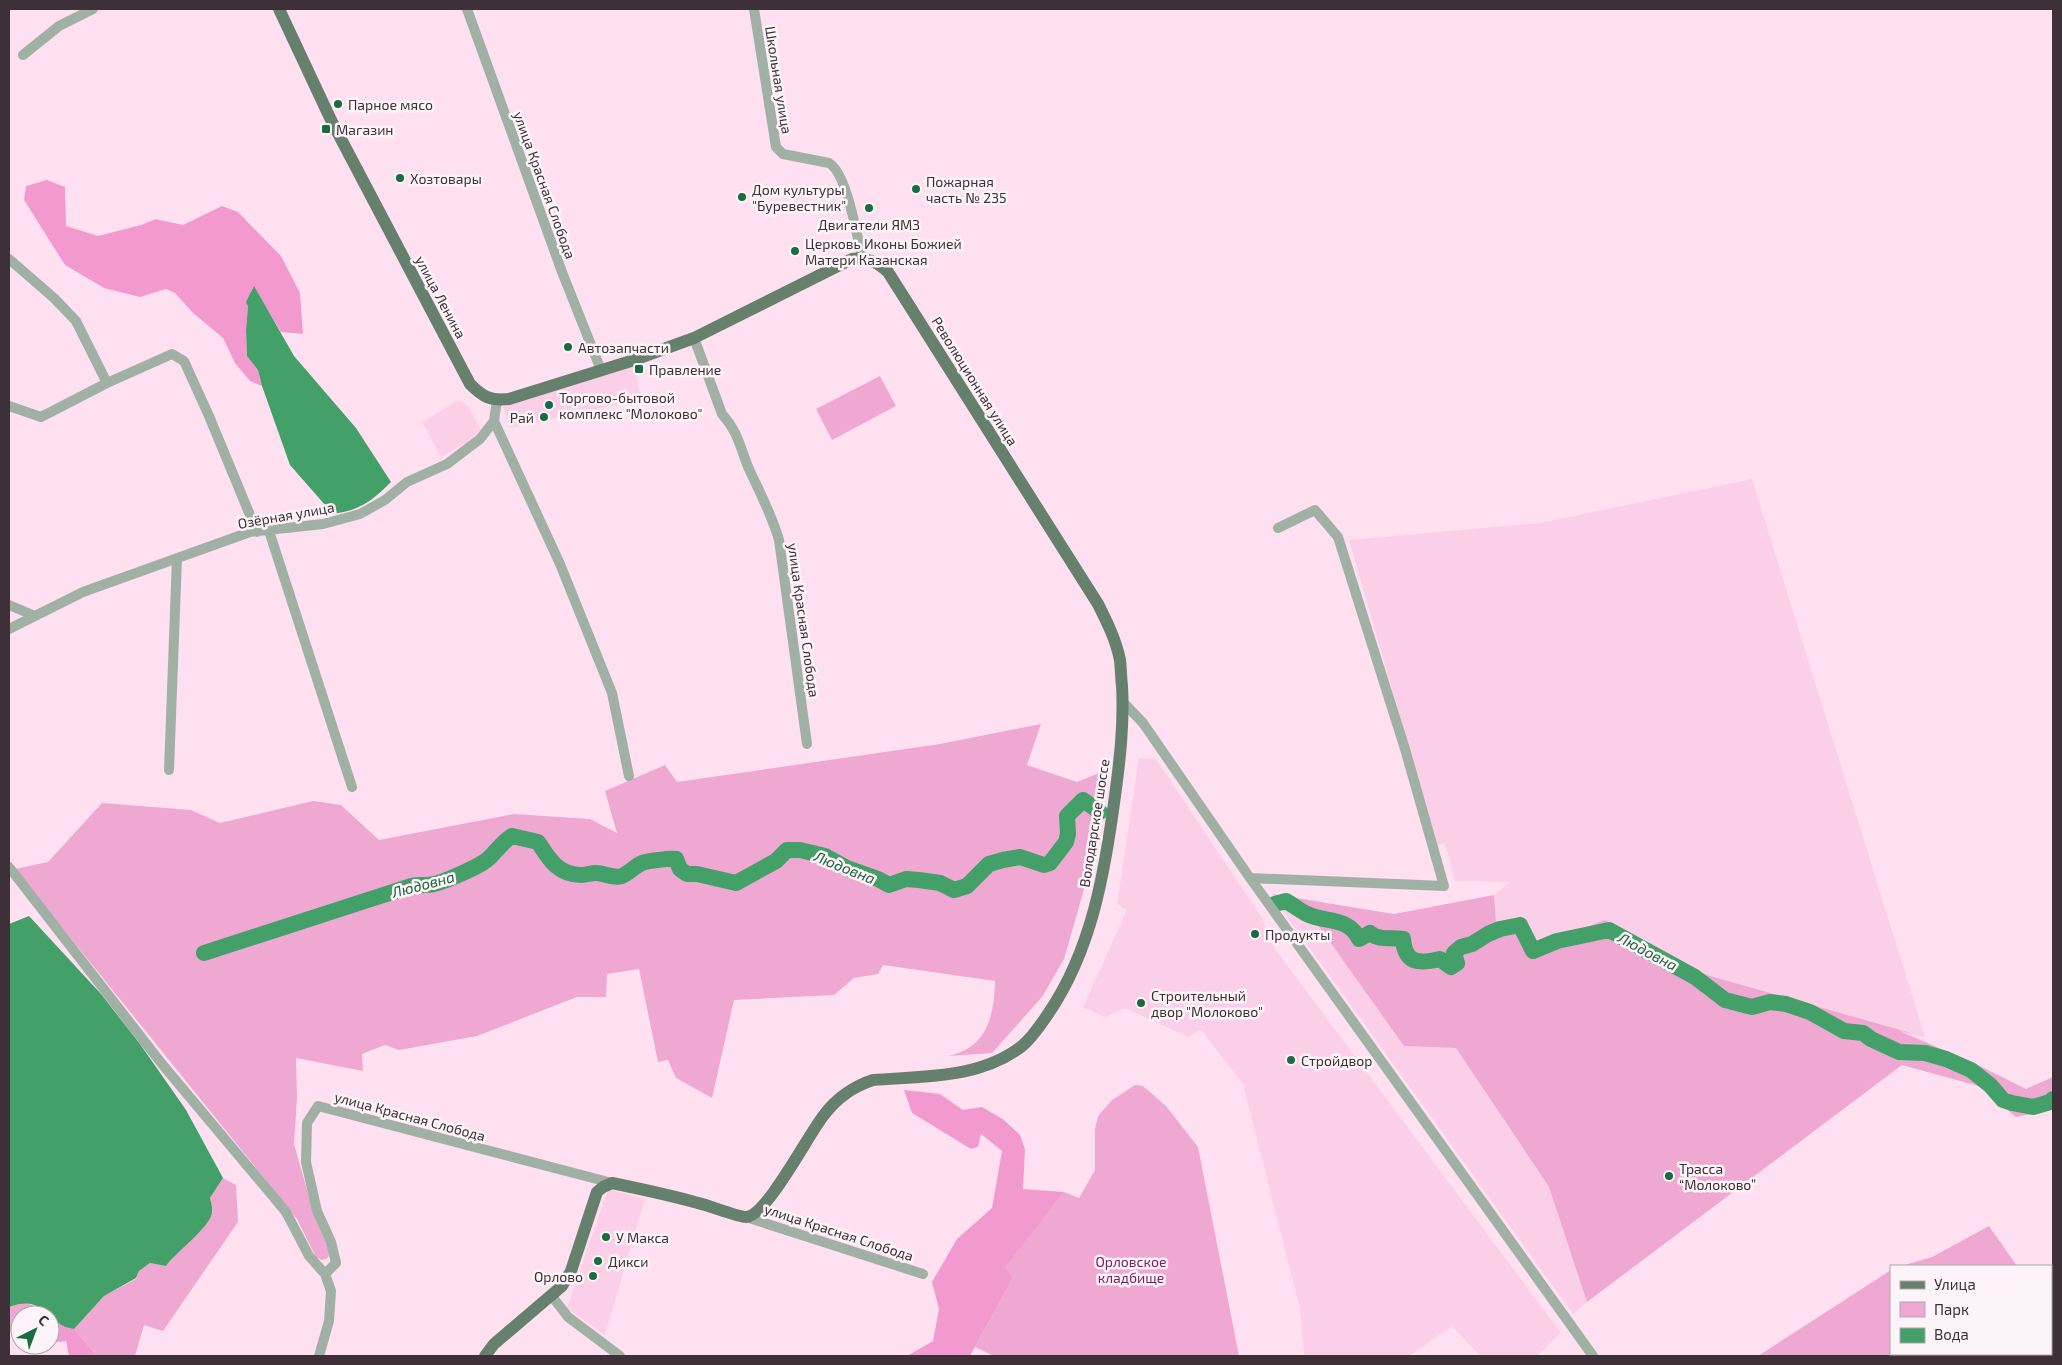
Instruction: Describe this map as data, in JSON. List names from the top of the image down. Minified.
{"streets":{"main road":["улица Ленина","Революционная улица","Володарское шоссе"],"street":["Школьная улица","улица Красная Слобода","Озёрная улица"]},"crossings":[["Школьная улица","Революционная улица"],["улица Красная Слобода","Володарское шоссе"],["Революционная улица","Володарское шоссе"]],"water":["Людовна"],"parks":["Орловское кладбище"],"places":{"other":["Парное мясо","Хозтовары","Пожарная часть № 235","Дом культуры \"Буревестник\"","Двигатели ЯМЗ","Церковь Иконы Божией Матери Казанская","Автозапчасти","Торгово-бытовой комплекс \"Молоково\"","Рай","Продукты","Строительный двор \"Молоково\"","Стройдвор","Трасса “Молоково”","У Макса","Дикси","Орлово"],"transit":["Магазин","Правление"]},"legend":["Улица","Парк","Вода"],"north":"top right"}
